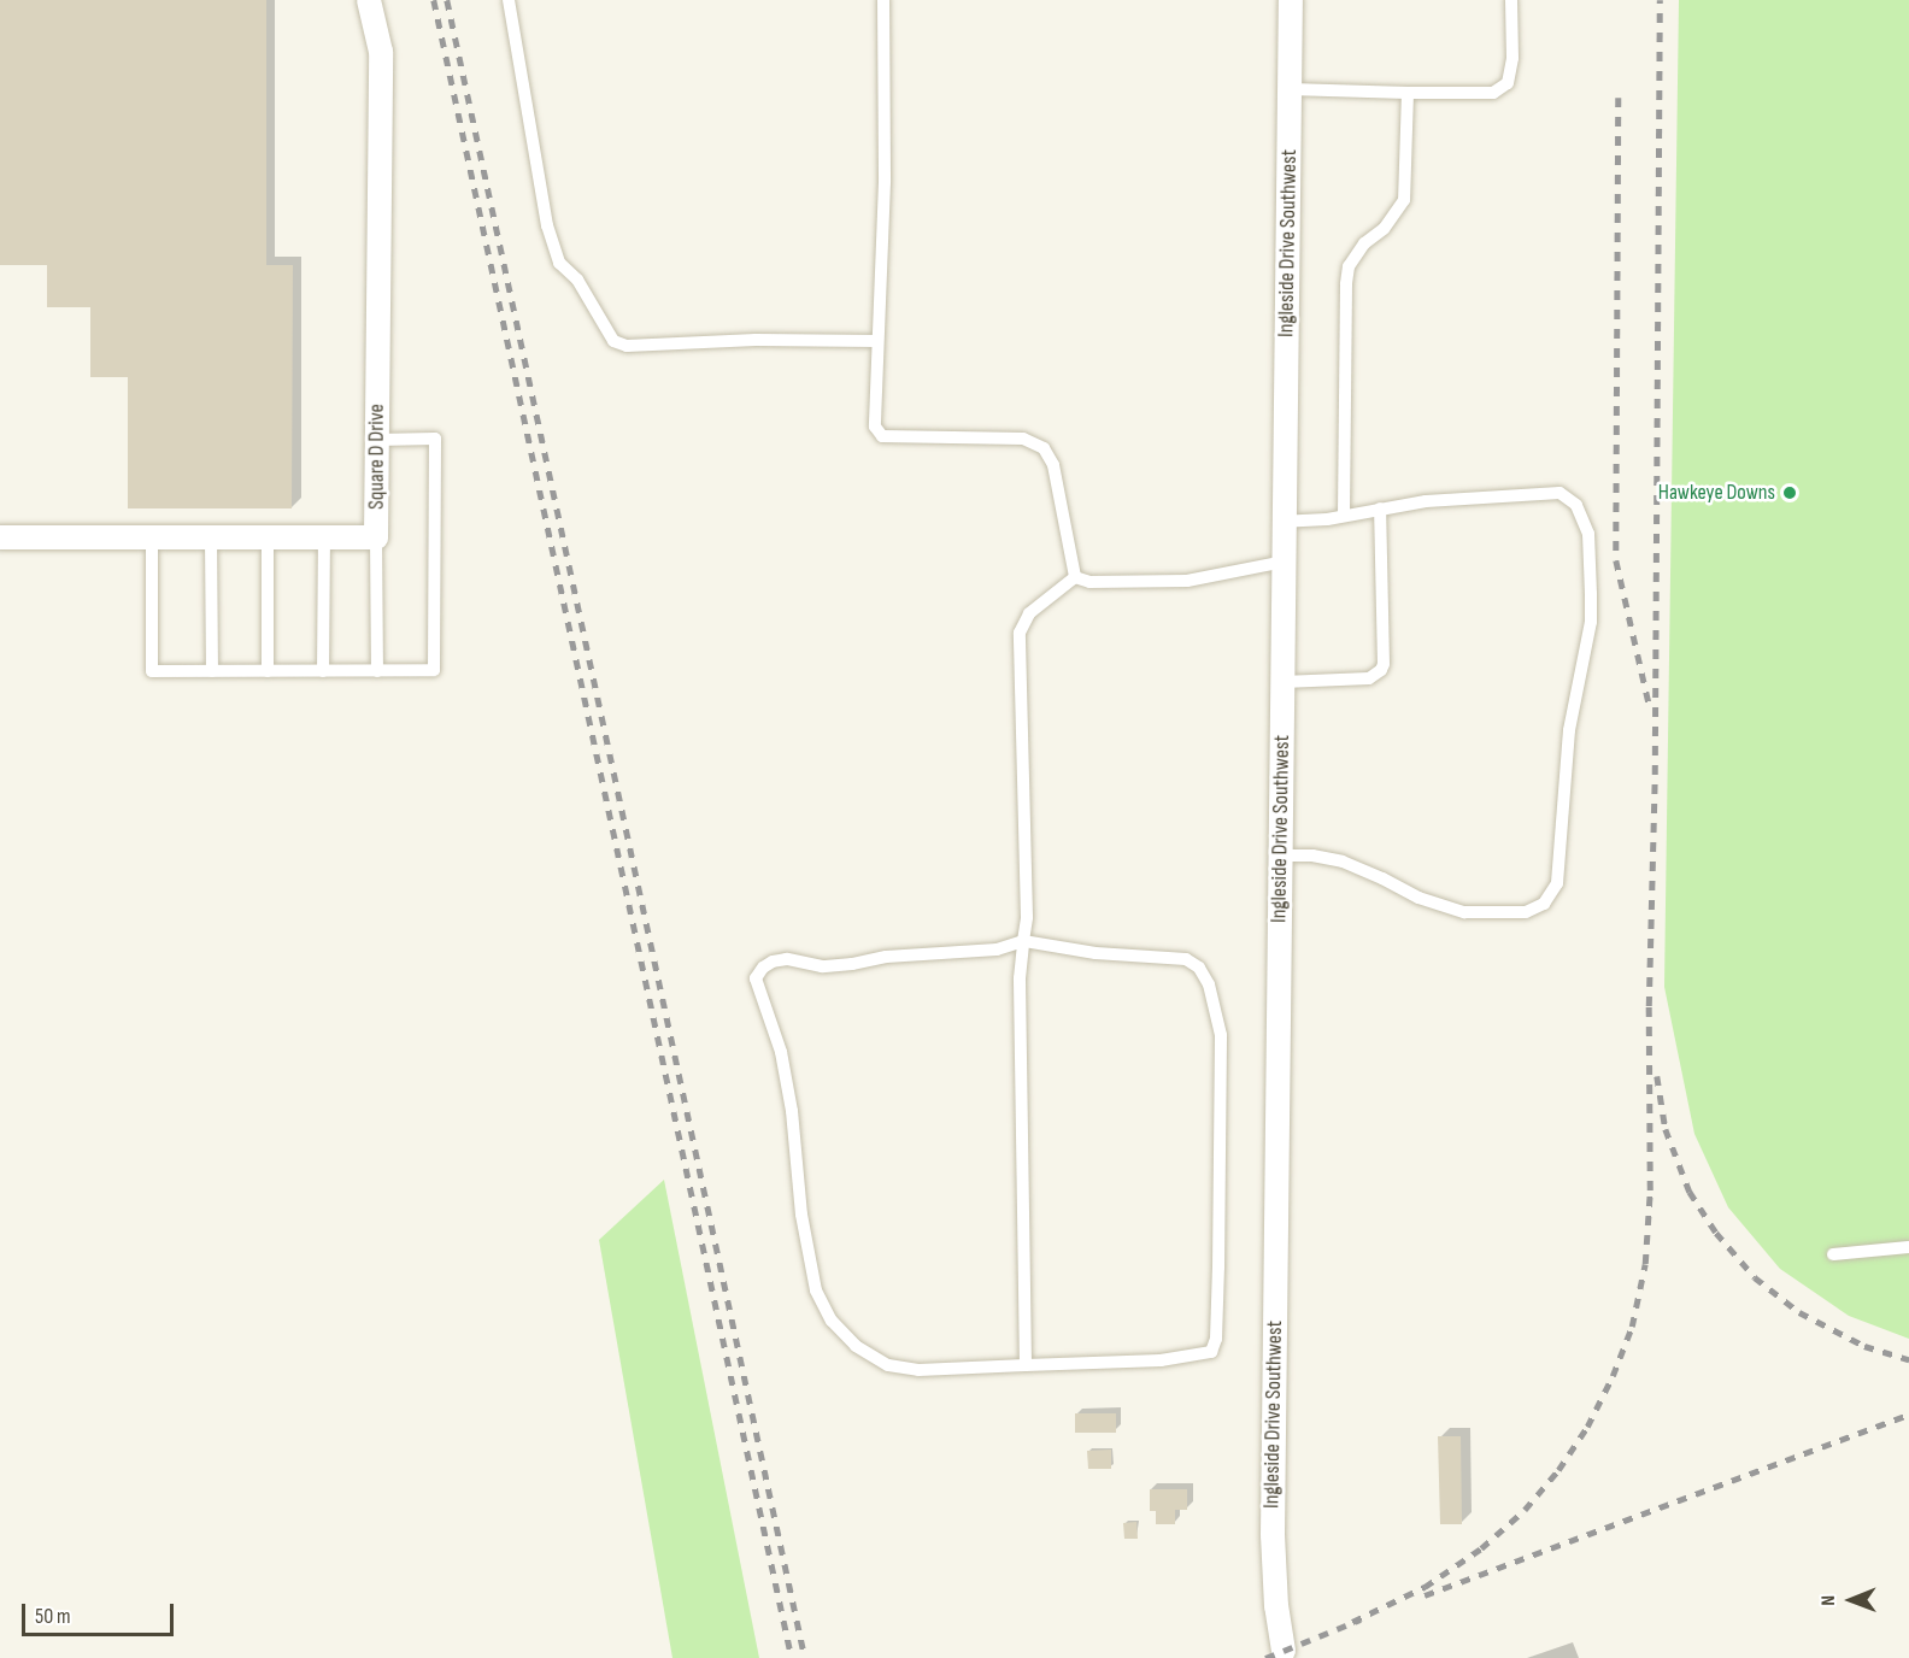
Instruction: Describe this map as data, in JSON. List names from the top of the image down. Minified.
{"streets":{"street":["Ingleside Drive Southwest","Square D Drive"]},"places":["Hawkeye Downs"],"scale_bar":"50 m","north":"left"}
